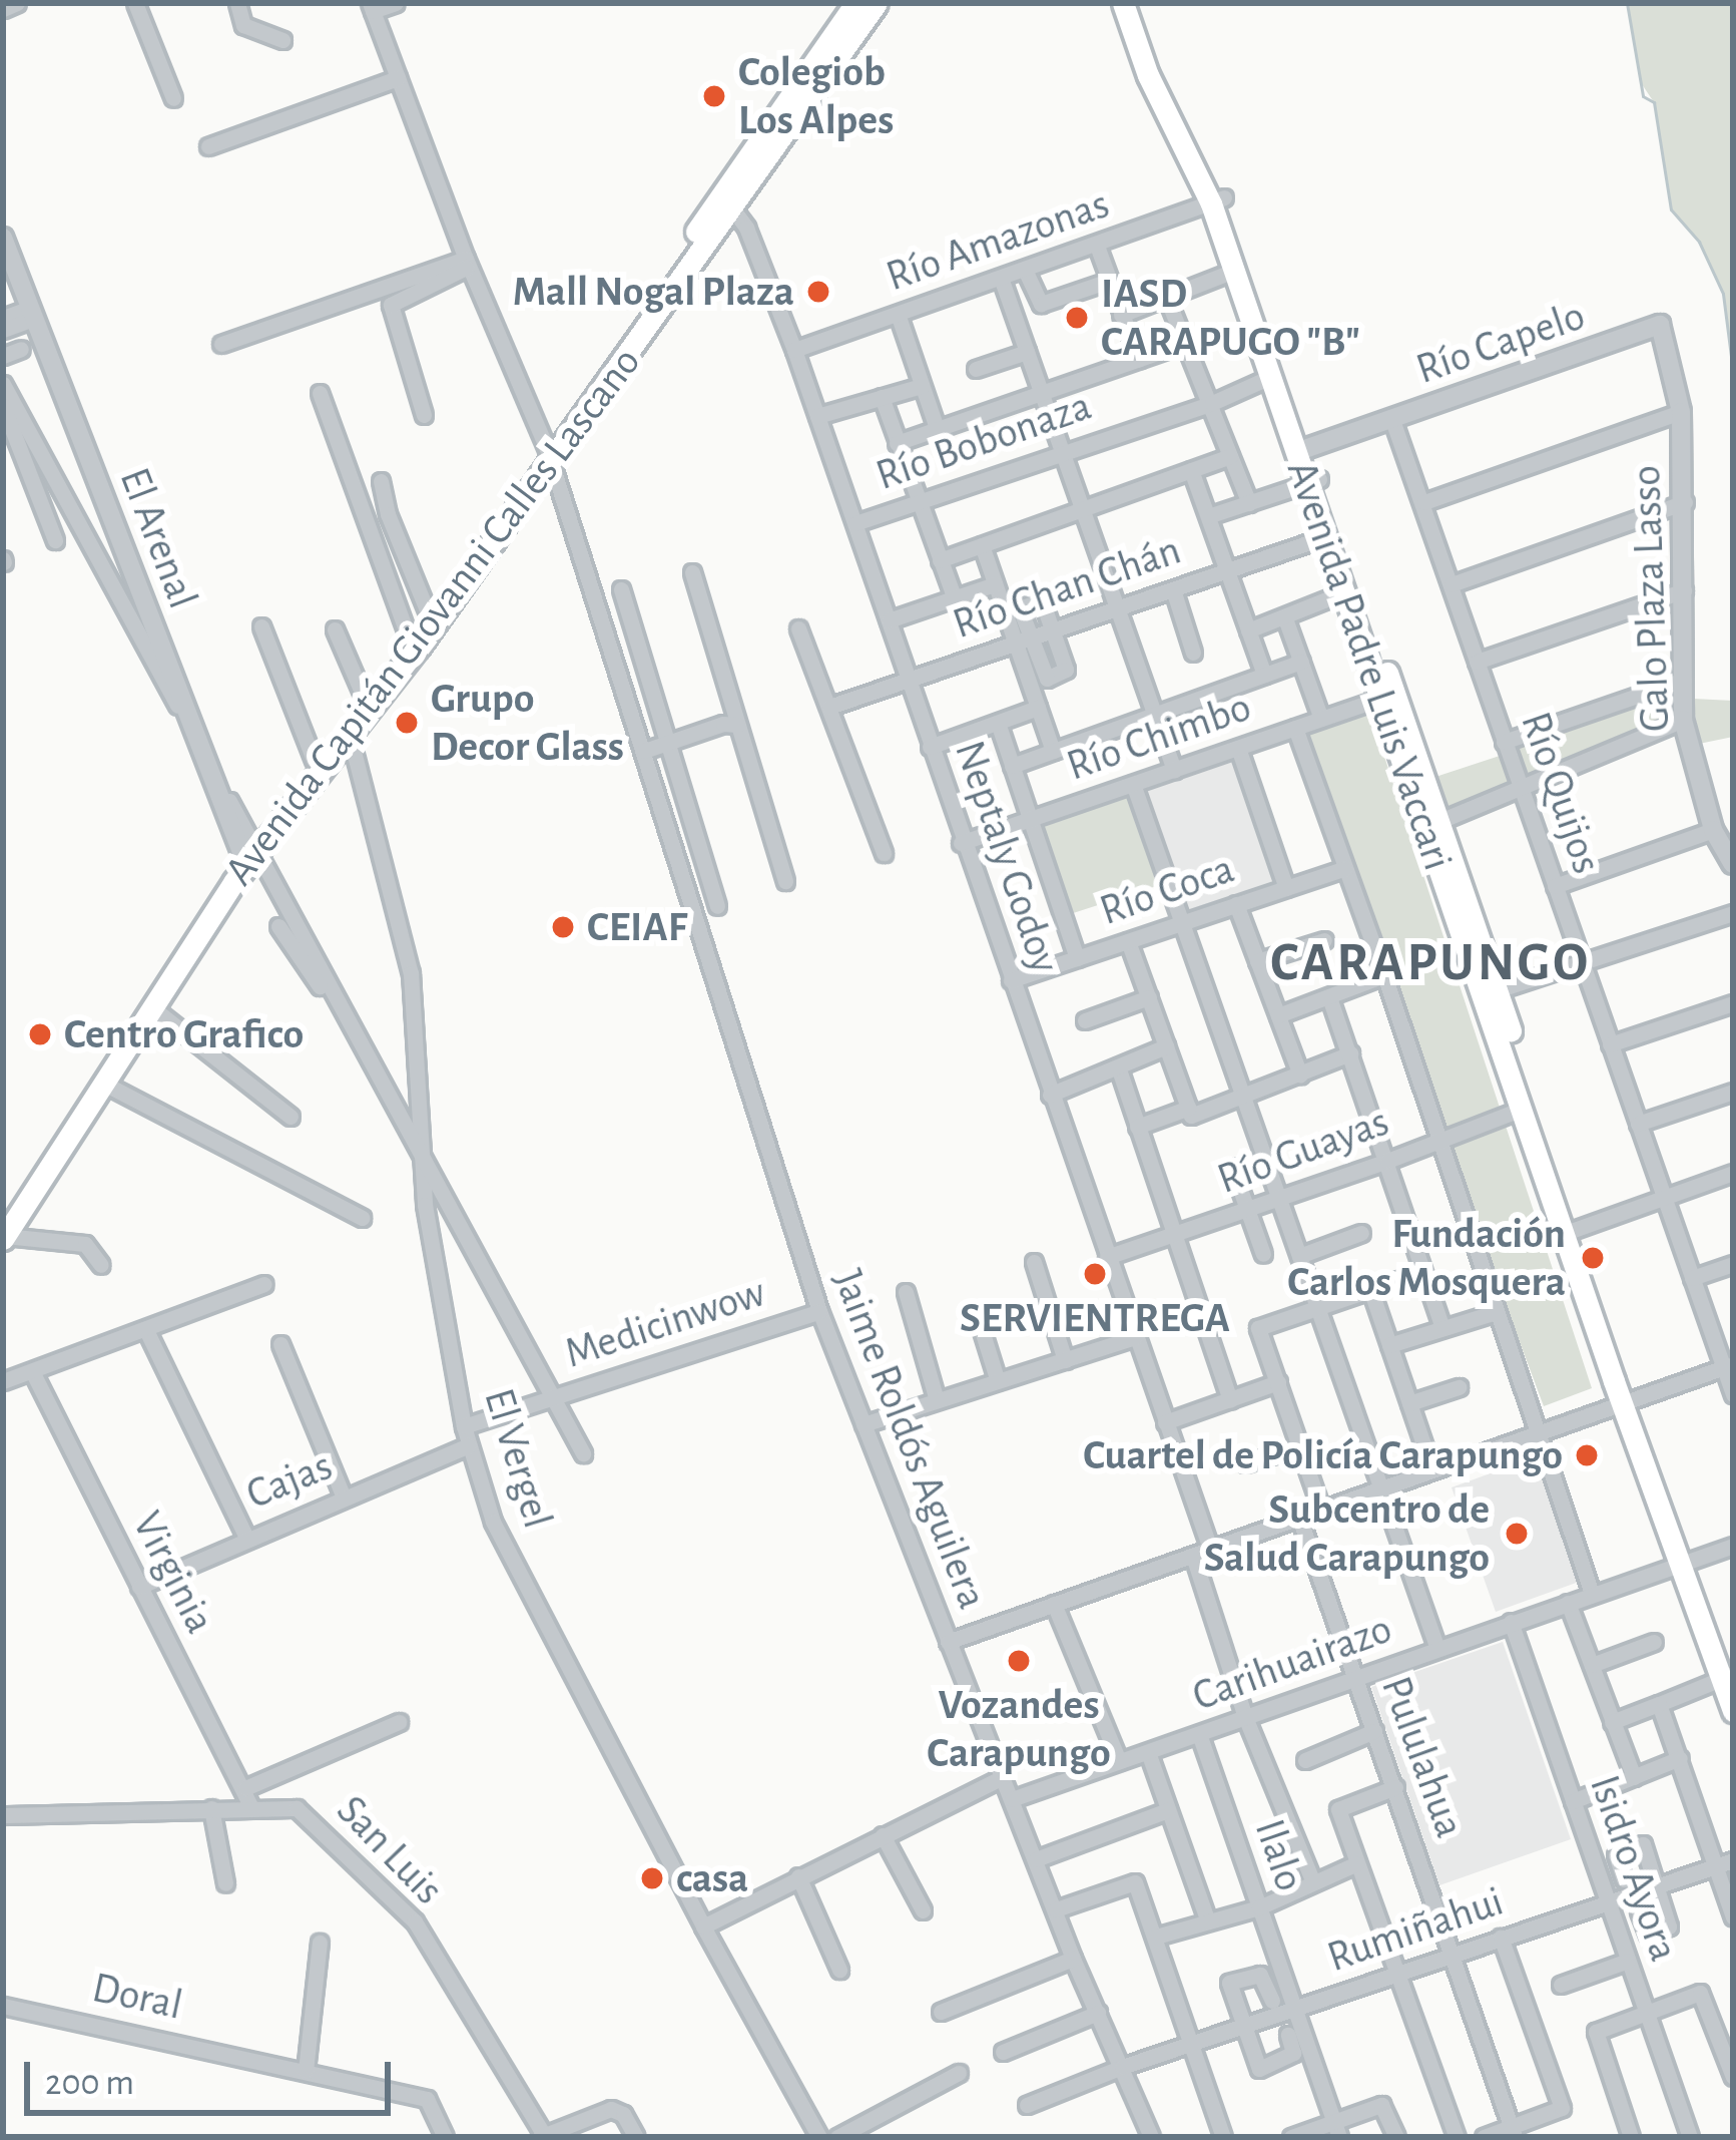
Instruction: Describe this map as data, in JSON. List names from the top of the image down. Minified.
{"streets":{"main road":["Avenida Capitán Giovanni Calles Lascano","Avenida Padre Luis Vaccari"],"street":["Río Amazonas","Río Capelo","Río Bobonaza","El Arenal","Río Chan Chán","Galo Plaza Lasso","Río Chimbo","Río Quijos","Neptaly Godoy","Río Coca","Río Guayas","Medicinwow","Jaime Roldós Aguilera","El Vergel","Cajas","Virginia","Carihuairazo","Pululahua","San Luis","Ilalo","Isidro Ayora","Rumiñahui","Doral"]},"crossings":[["Río Amazonas","Avenida Padre Luis Vaccari"],["Río Amazonas","Neptaly Godoy"],["Río Capelo","Galo Plaza Lasso"],["Río Capelo","Avenida Padre Luis Vaccari"],["Río Capelo","Río Quijos"],["Río Bobonaza","Avenida Padre Luis Vaccari"],["Río Bobonaza","Neptaly Godoy"],["El Arenal","Avenida Capitán Giovanni Calles Lascano"],["Río Chan Chán","Avenida Padre Luis Vaccari"],["Río Chan Chán","Neptaly Godoy"],["Avenida Capitán Giovanni Calles Lascano","Neptaly Godoy"],["Avenida Capitán Giovanni Calles Lascano","Jaime Roldós Aguilera"],["Avenida Capitán Giovanni Calles Lascano","El Vergel"],["Avenida Padre Luis Vaccari","Río Chimbo"],["Avenida Padre Luis Vaccari","Río Guayas"],["Avenida Padre Luis Vaccari","Carihuairazo"],["Río Chimbo","Neptaly Godoy"],["Neptaly Godoy","Río Coca"],["Neptaly Godoy","Río Guayas"],["Medicinwow","Jaime Roldós Aguilera"],["Medicinwow","El Vergel"],["Jaime Roldós Aguilera","Carihuairazo"],["Jaime Roldós Aguilera","Rumiñahui"],["El Vergel","Cajas"],["Cajas","Virginia"],["Virginia","San Luis"],["Carihuairazo","Pululahua"],["Carihuairazo","Ilalo"],["Carihuairazo","Isidro Ayora"],["Pululahua","Rumiñahui"],["Ilalo","Rumiñahui"],["Isidro Ayora","Rumiñahui"]],"districts":["CARAPUNGO"],"places":["Colegiob Los Alpes","Mall Nogal Plaza","IASD CARAPUGO \"B\"","Grupo Decor Glass","CEIAF","Centro Grafico","Fundación Carlos Mosquera","SERVIENTREGA","Cuartel de Policía Carapungo","Subcentro de Salud Carapungo","Vozandes Carapungo","casa"],"scale_bar":"200 m"}
